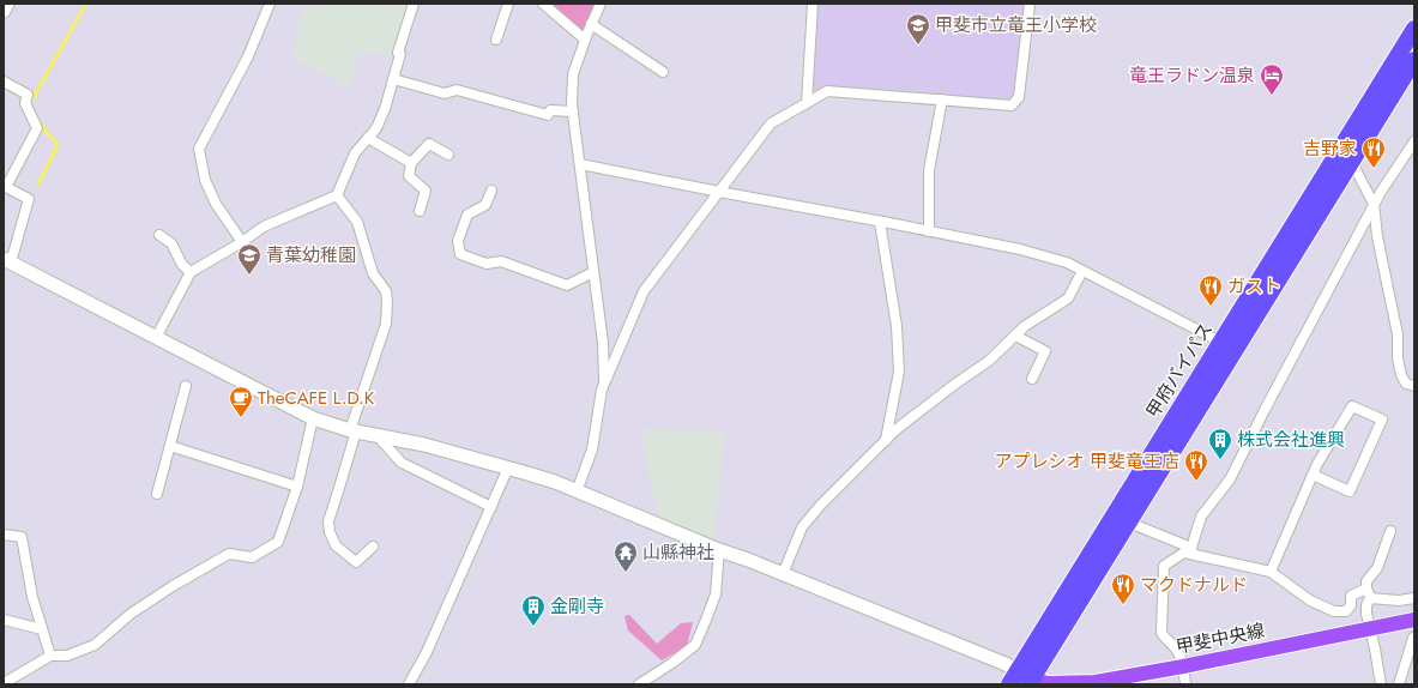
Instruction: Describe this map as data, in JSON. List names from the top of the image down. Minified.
{"streets":{"highway":["甲府バイパス"],"main road":["甲斐中央線"]},"crossings":[["甲府バイパス","甲斐中央線"]],"places":{"school or university":["甲斐市立竜王小学校","青葉幼稚園"],"hotel":["竜王ラドン温泉"],"restaurant":["吉野家","ガスト","アプレシオ 甲斐竜王店","マクドナルド"],"cafe":["TheCAFE L.D.K"],"building":["株式会社進興","金剛寺"],"temple":["山縣神社"]}}
